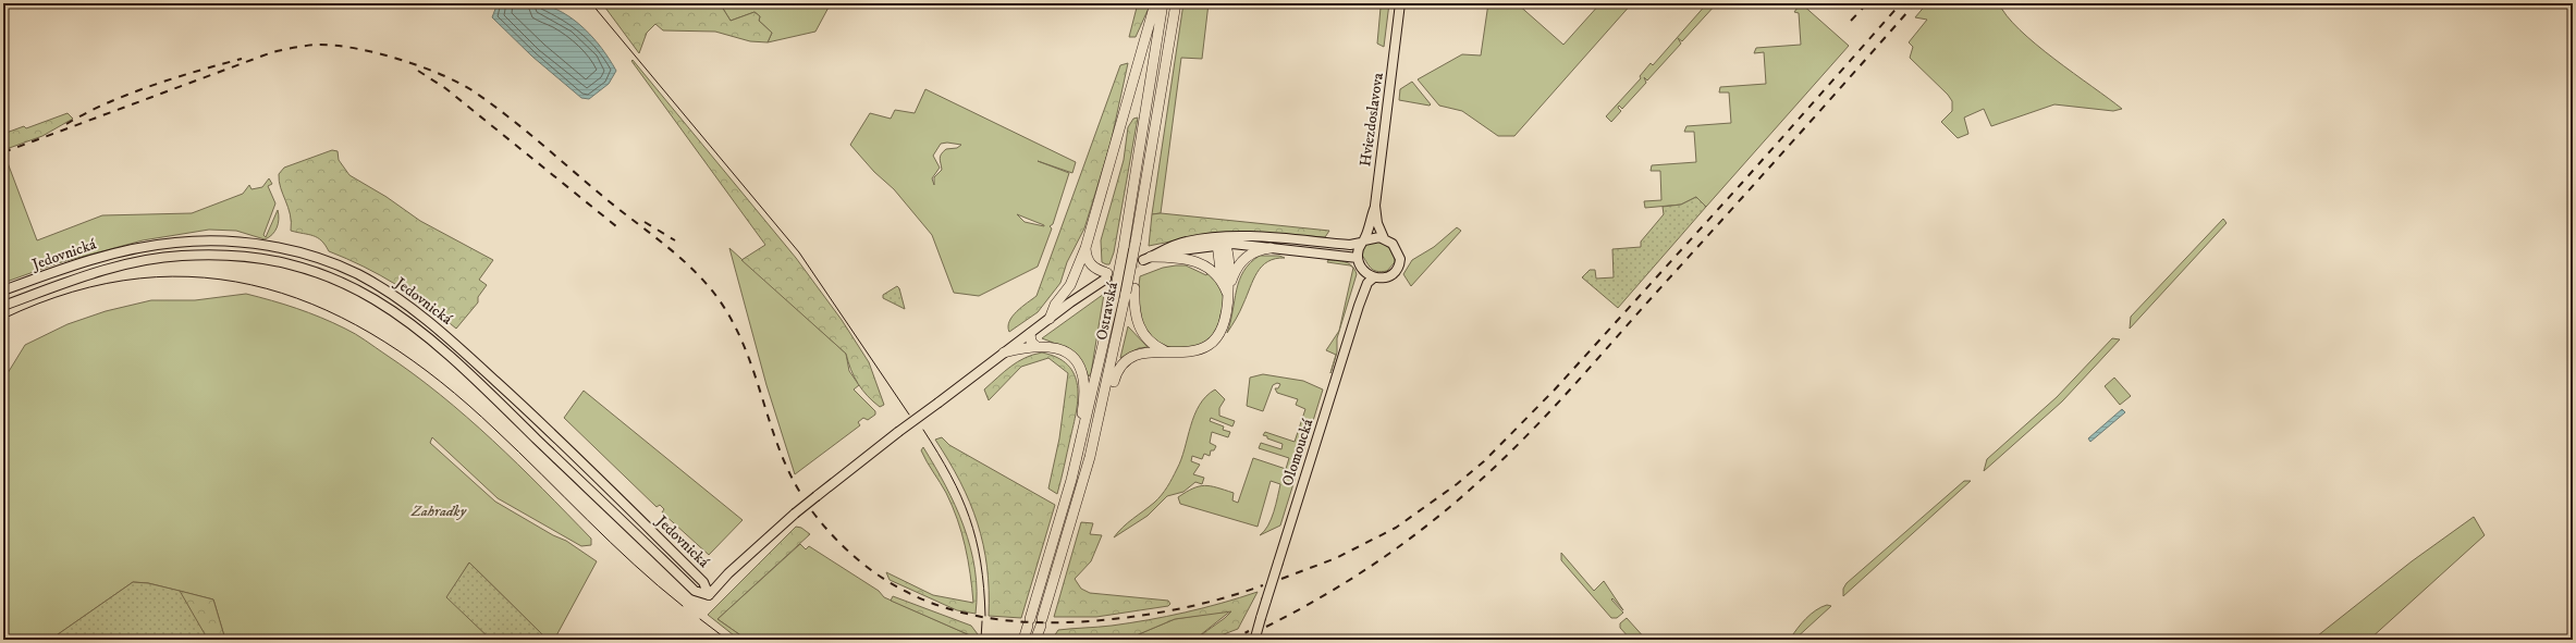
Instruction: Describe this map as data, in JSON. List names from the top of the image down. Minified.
{"streets":{"highway":["Ostravská"],"main road":["Hviezdoslavova","Jedovnická","Olomoucká"]},"crossings":[["Hviezdoslavova","Olomoucká"]],"parks":["Zahradky"]}
